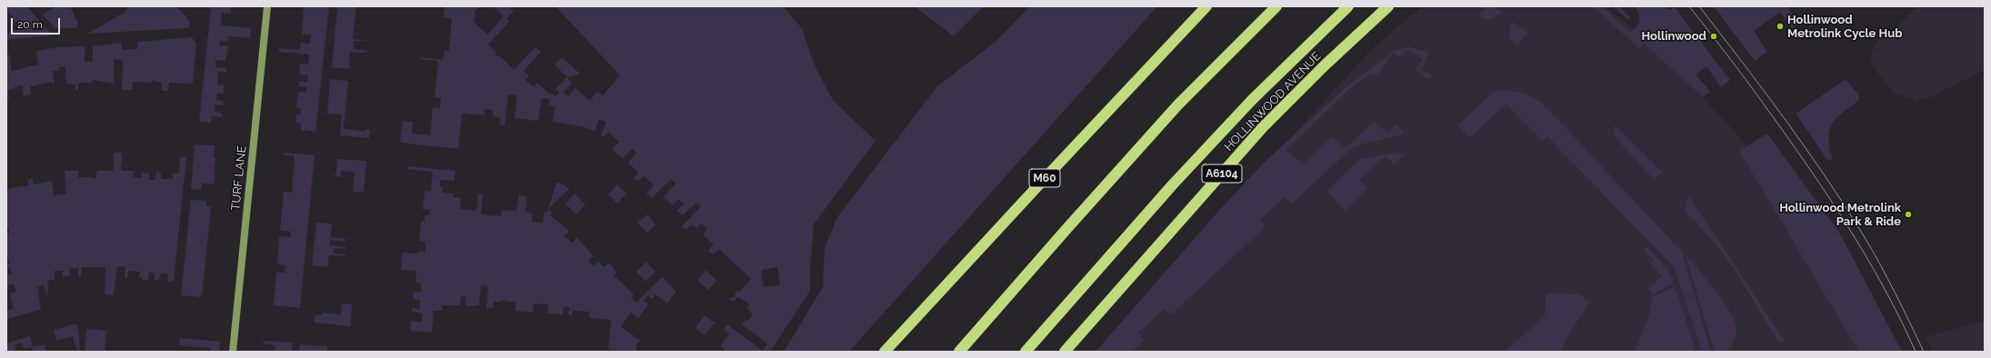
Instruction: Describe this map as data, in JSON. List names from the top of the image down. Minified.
{"streets":{"highway":["HOLLINWOOD AVENUE","A6104","M60"],"street":["TURF LANE"]},"places":["Hollinwood Metrolink Cycle Hub","Hollinwood","Hollinwood Metrolink Park & Ride"],"scale_bar":"20 m"}
